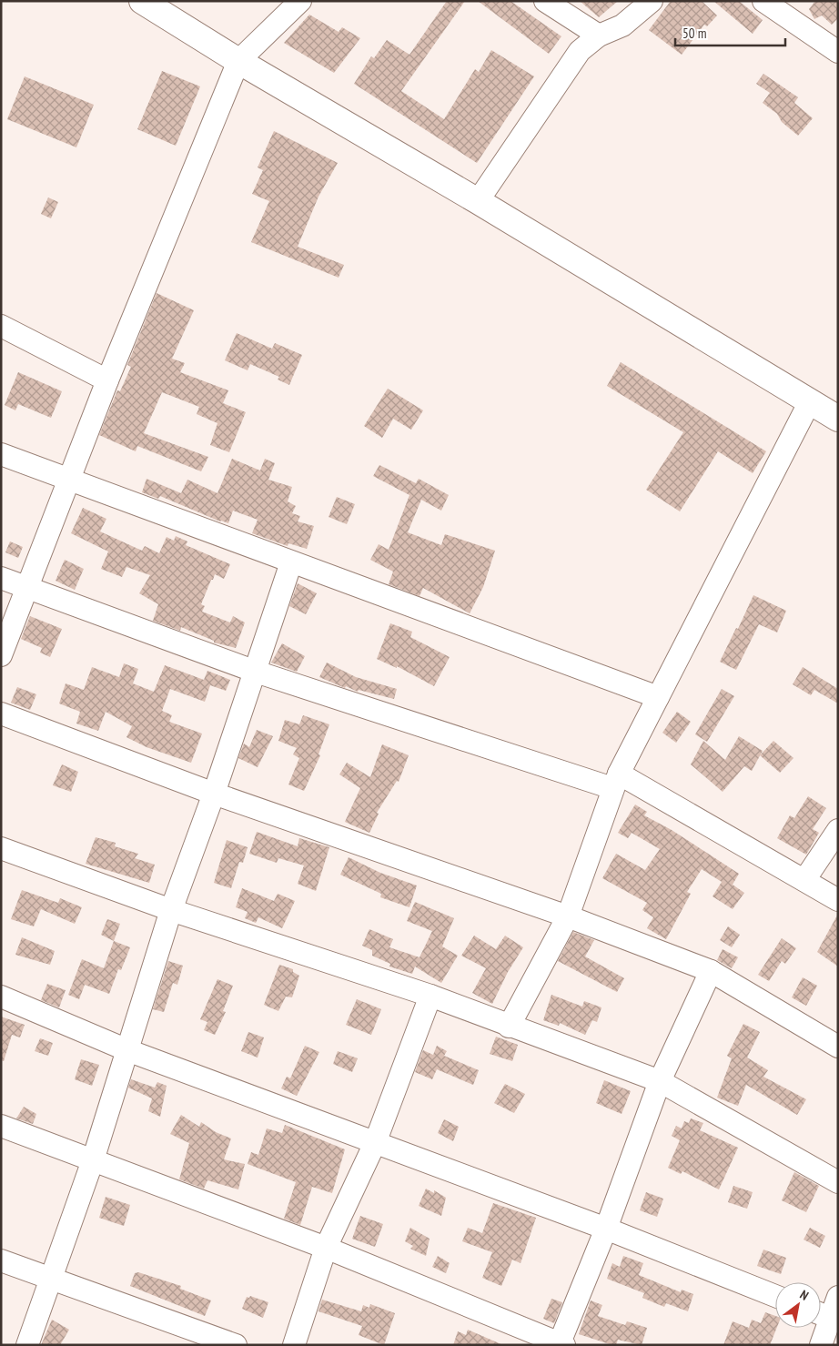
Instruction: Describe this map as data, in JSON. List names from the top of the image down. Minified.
{"scale_bar":"50 m","north":"top right"}
